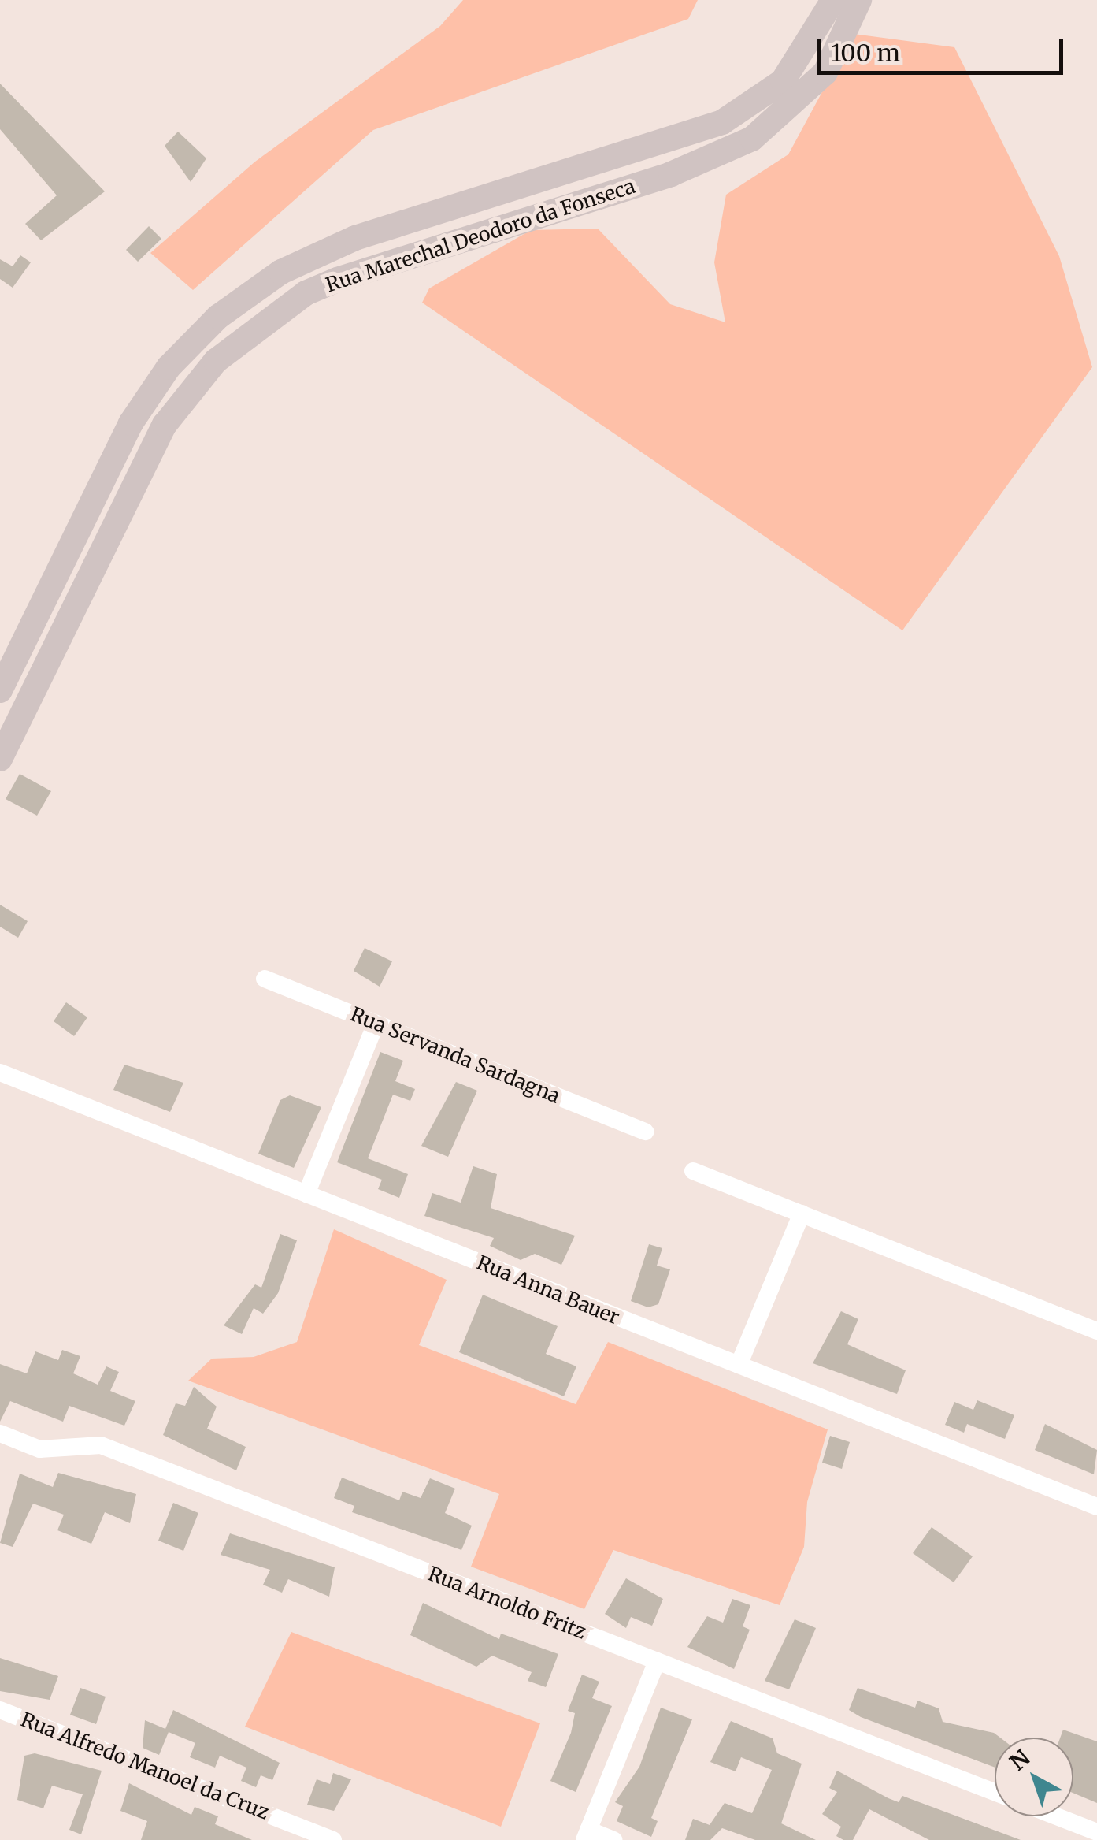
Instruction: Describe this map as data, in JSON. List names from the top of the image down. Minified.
{"streets":{"main road":["Rua Marechal Deodoro da Fonseca"],"street":["Rua Servanda Sardagna","Rua Anna Bauer","Rua Arnoldo Fritz","Rua Alfredo Manoel da Cruz"]},"scale_bar":"100 m","north":"top left"}
